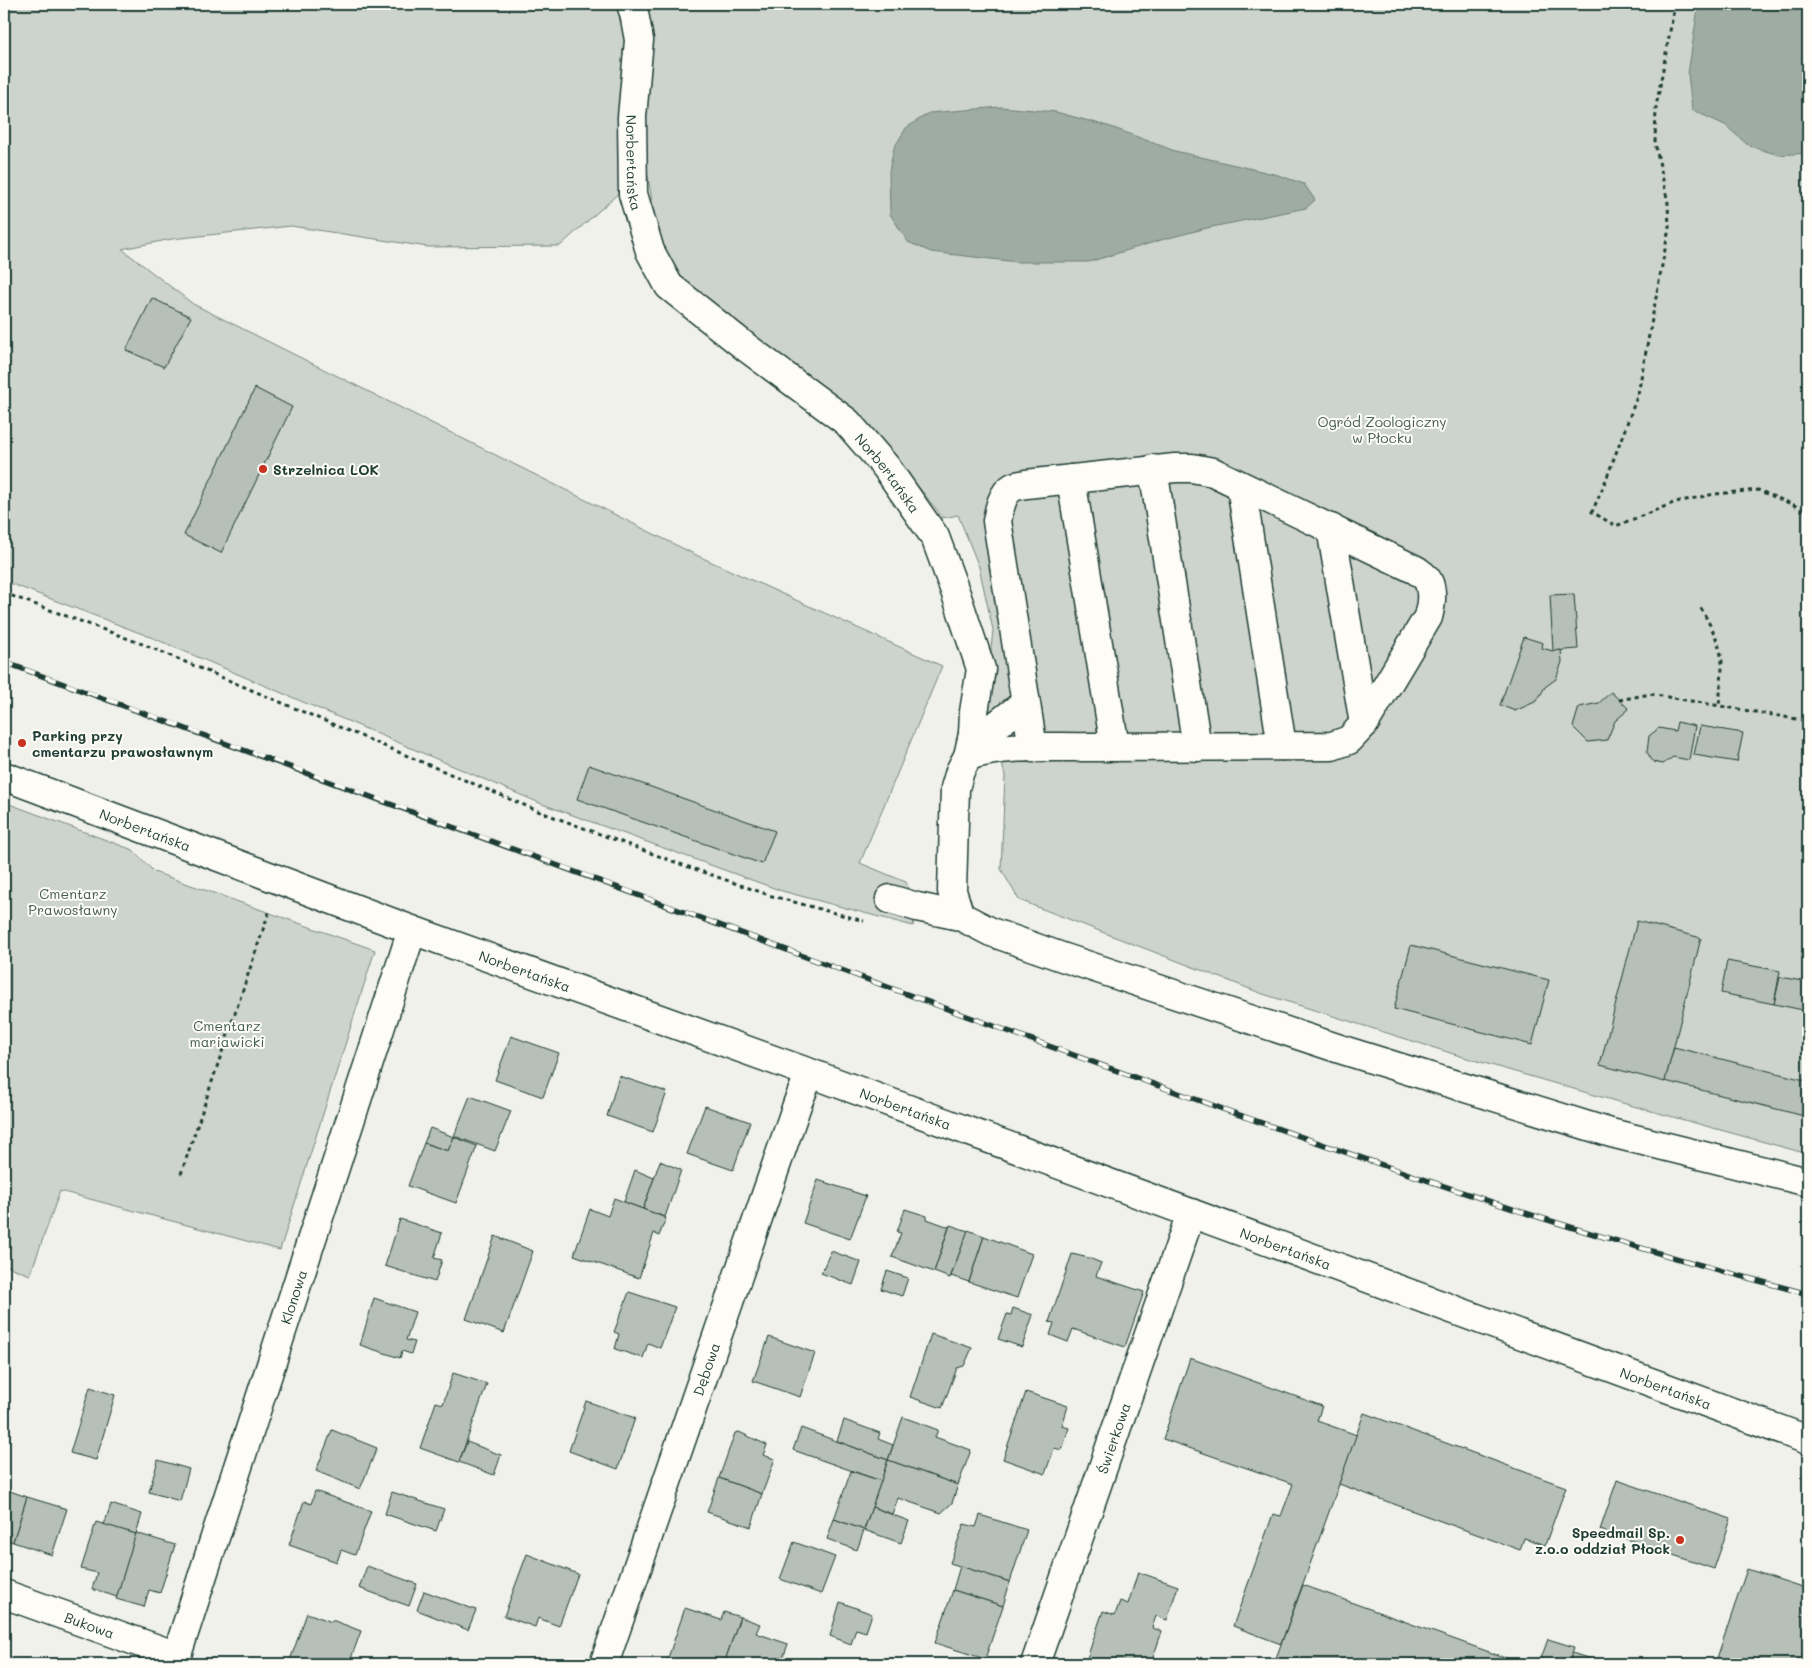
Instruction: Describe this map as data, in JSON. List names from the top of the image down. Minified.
{"streets":{"street":["Norbertańska","Klonowa","Dębowa","Świerkowa","Bukowa"]},"crossings":[["Norbertańska","Klonowa"],["Norbertańska","Dębowa"],["Norbertańska","Świerkowa"],["Klonowa","Bukowa"]],"parks":["Ogród Zoologiczny w Płocku","Cmentarz Prawosławny","Cmentarz mariawicki"],"places":["Strzelnica LOK","Parking przy cmentarzu prawosławnym","Speedmail Sp. z.o.o oddział Płock"]}
